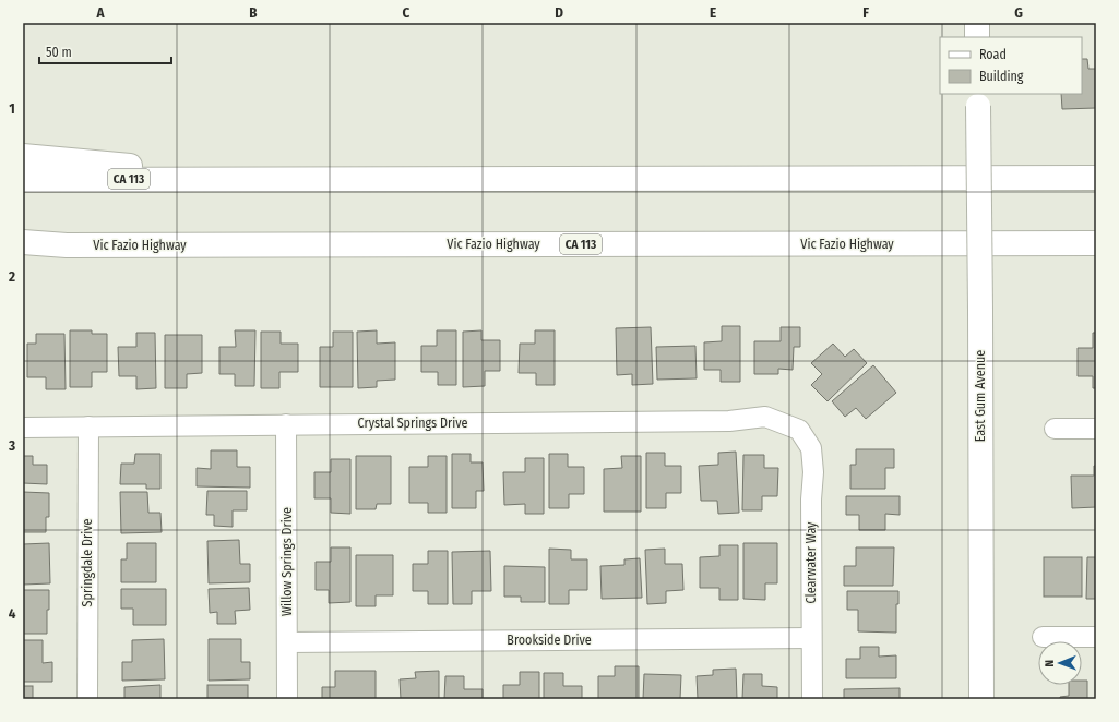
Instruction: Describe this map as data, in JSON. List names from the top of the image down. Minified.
{"streets":{"main road":["CA 113","Vic Fazio Highway","East Gum Avenue"],"street":["Crystal Springs Drive","Willow Springs Drive","Springdale Drive","Clearwater Way","Brookside Drive"]},"crossings":[["Crystal Springs Drive","Willow Springs Drive"],["Crystal Springs Drive","Springdale Drive"],["Crystal Springs Drive","Clearwater Way"],["Willow Springs Drive","Brookside Drive"],["Clearwater Way","Brookside Drive"]],"legend":["Road","Building"],"scale_bar":"50 m","north":"left","grid":{"columns":["A","B","C","D","E","F","G"],"rows":["1","2","3","4"]}}
